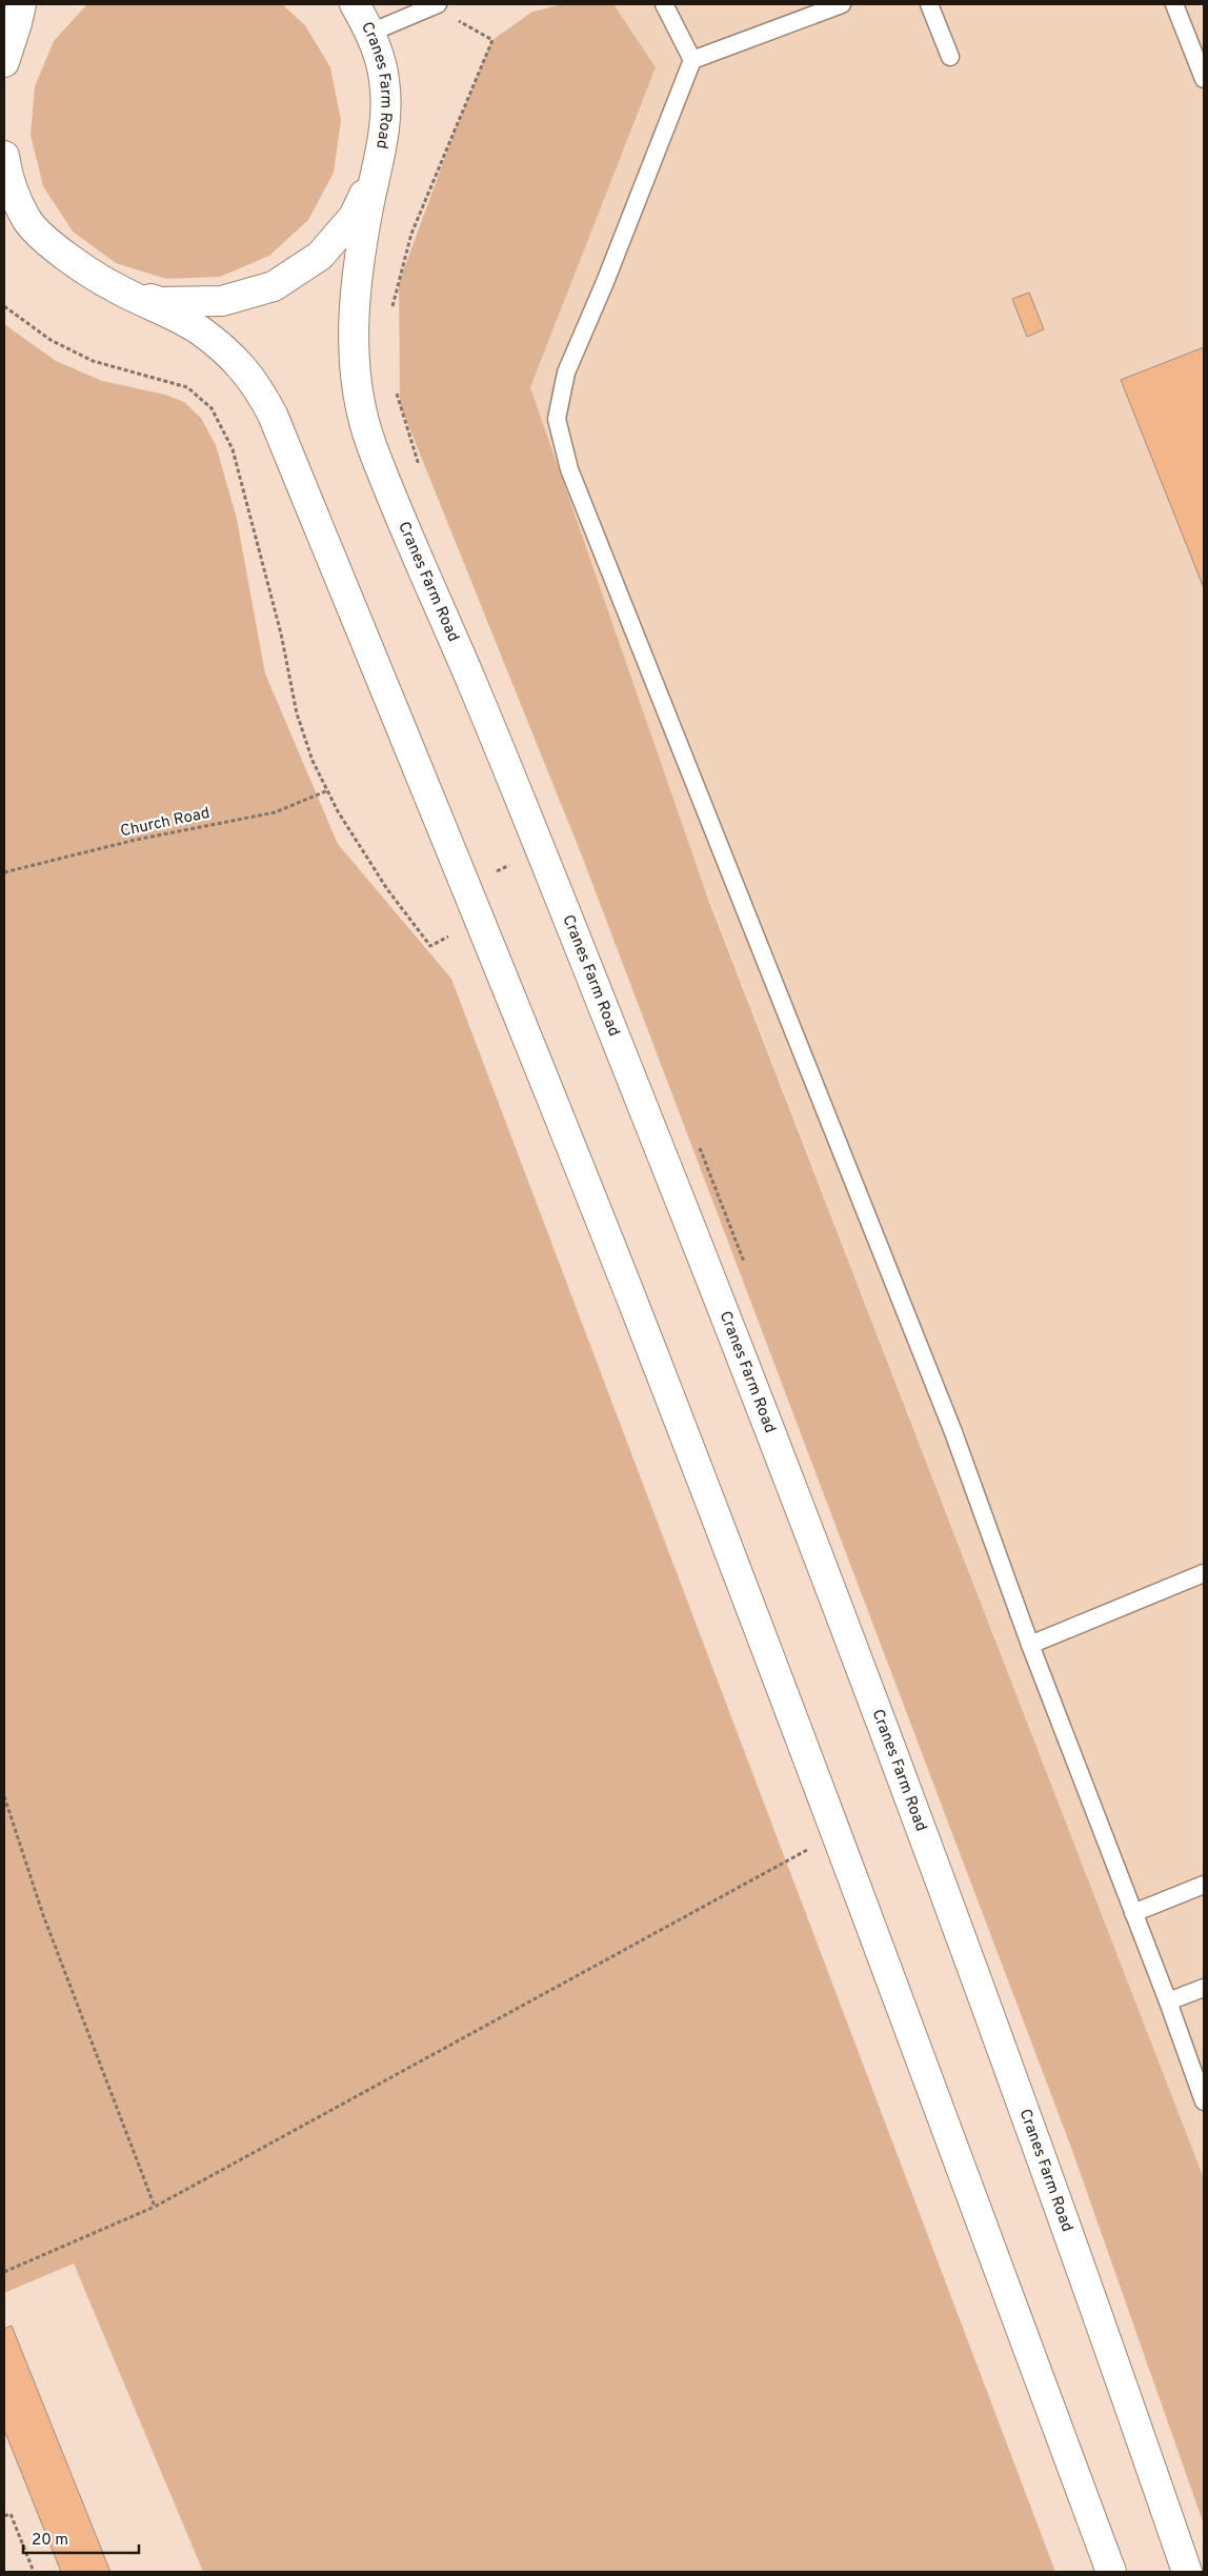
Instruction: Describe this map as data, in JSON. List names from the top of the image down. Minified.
{"streets":{"main road":["Cranes Farm Road"],"path":["Church Road"]},"scale_bar":"20 m"}
